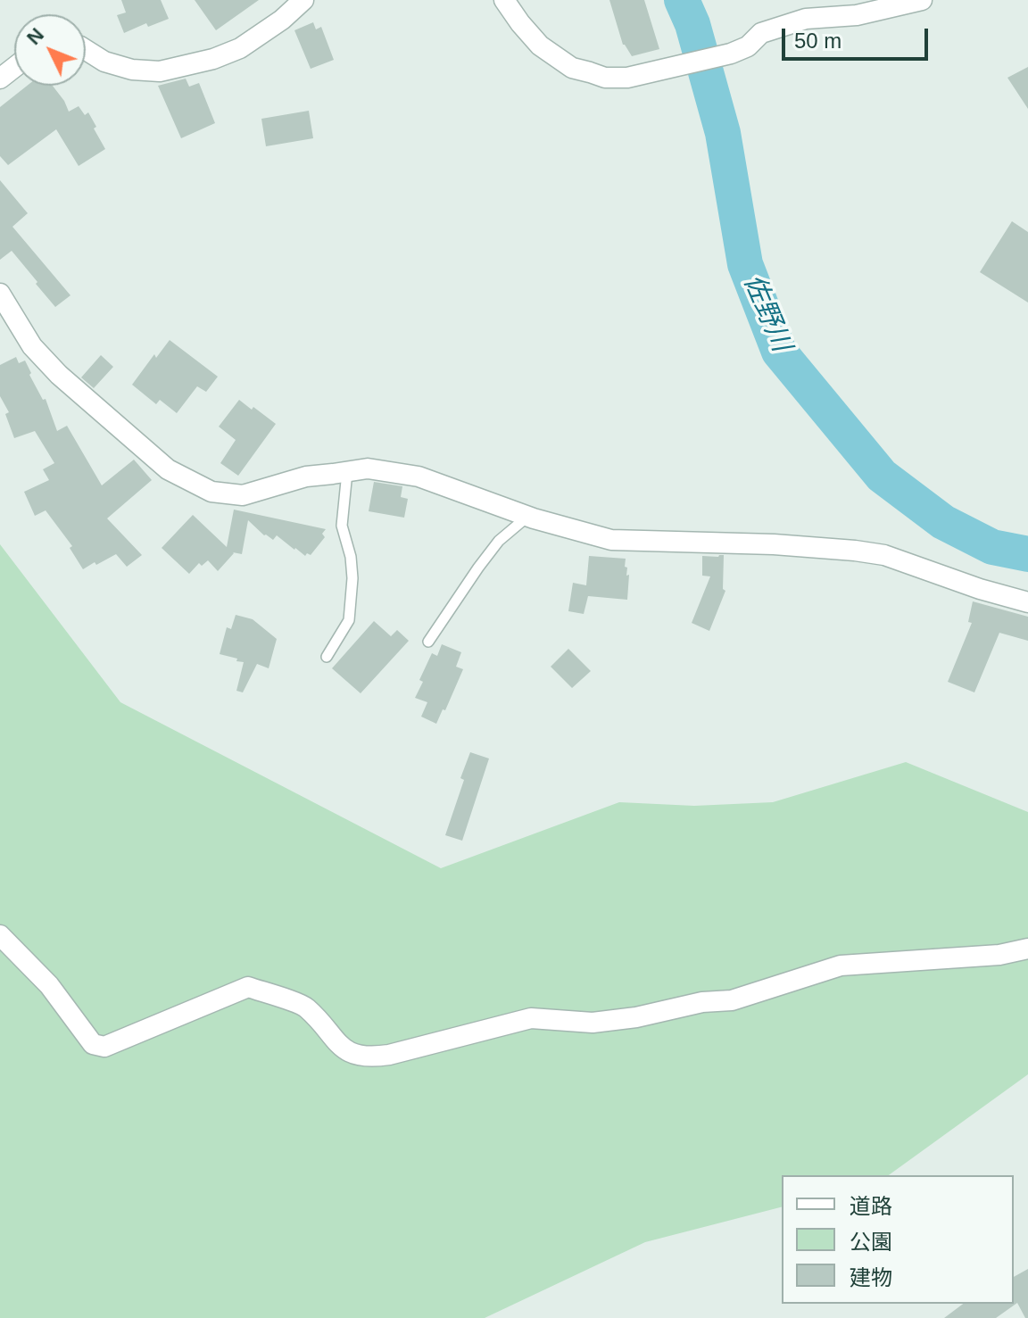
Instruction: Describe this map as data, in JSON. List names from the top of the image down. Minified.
{"water":["佐野川"],"legend":["道路","公園","建物"],"scale_bar":"50 m","north":"top left"}
